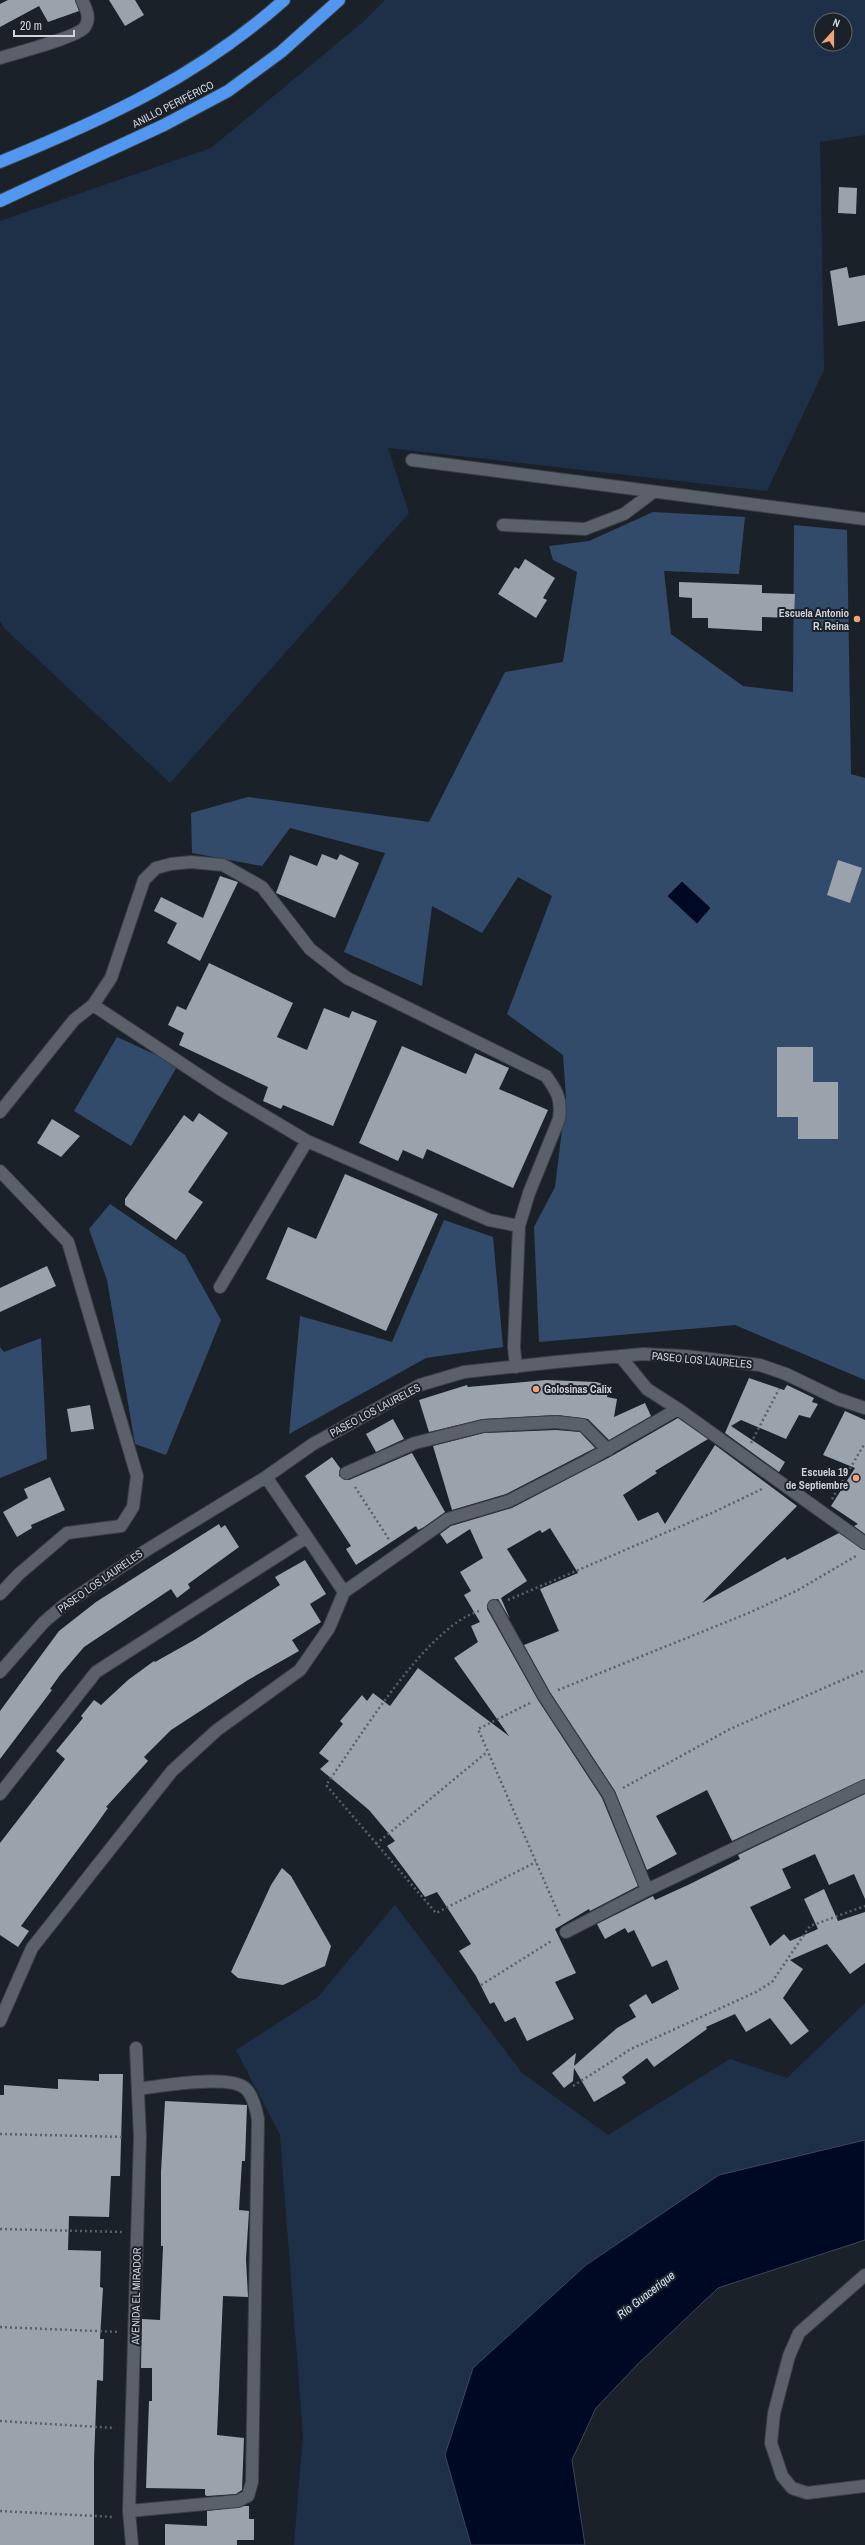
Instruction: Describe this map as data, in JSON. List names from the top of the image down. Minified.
{"streets":{"highway":["ANILLO PERIFÉRICO"],"street":["PASEO LOS LAURELES","AVENIDA EL MIRADOR"]},"water":["Río Guacerique"],"places":["Escuela Antonio R. Reina","Golosinas Calix","Escuela 19 de Septiembre"],"scale_bar":"20 m","north":"top"}
